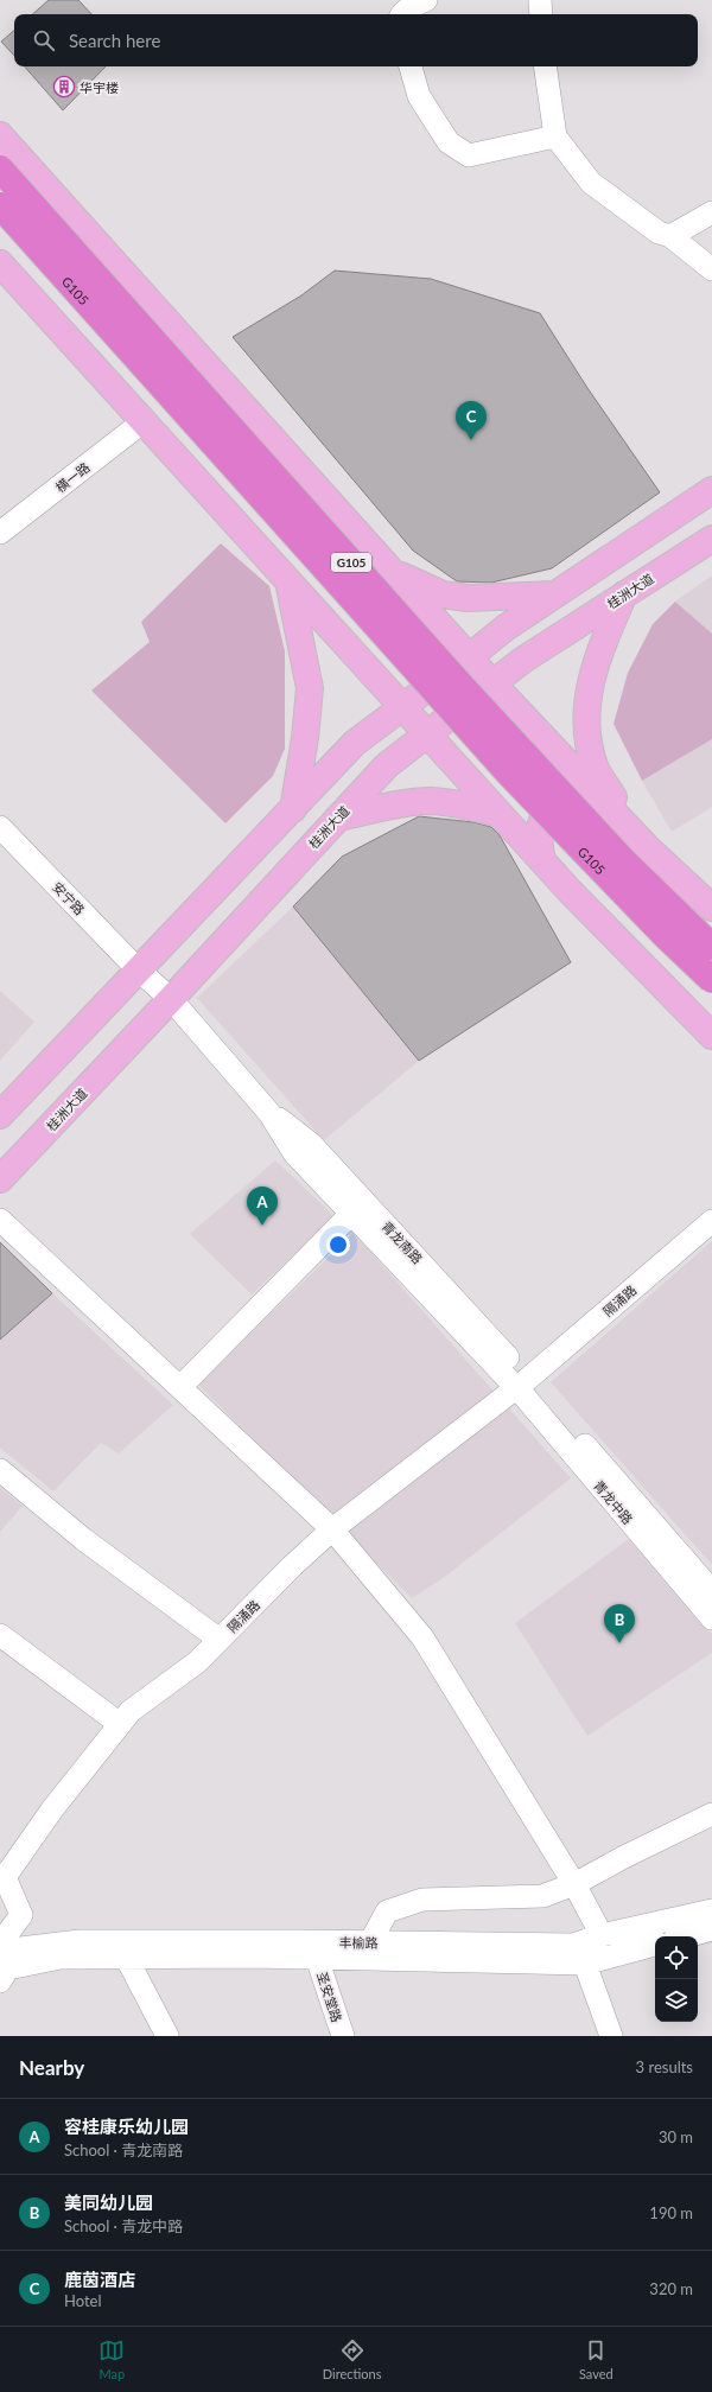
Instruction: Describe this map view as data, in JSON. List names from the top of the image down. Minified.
{"streets":{"highway":["G105"],"main road":["桂洲大道"],"street":["横一路","安宁路","青龙南路","隔涌路","青龙中路","丰榆路","圣安堂路"]},"crossings":[["桂洲大道","青龙南路"],["安宁路","青龙南路"],["青龙南路","隔涌路"],["青龙南路","青龙中路"],["隔涌路","青龙中路"],["丰榆路","圣安堂路"]],"places":{"building":["华宇楼"]},"page":{"search":"Search here","pins":["C","A","B"],"heading":["Nearby","3 results"],"list":[{"mark":"A","name":"容桂康乐幼儿园","note":"School · 青龙南路","value":"30 m"},{"mark":"B","name":"美同幼儿园","note":"School · 青龙中路","value":"190 m"},{"mark":"C","name":"鹿茵酒店","note":"Hotel","value":"320 m"}],"nav":["Map","Directions","Saved"]}}
